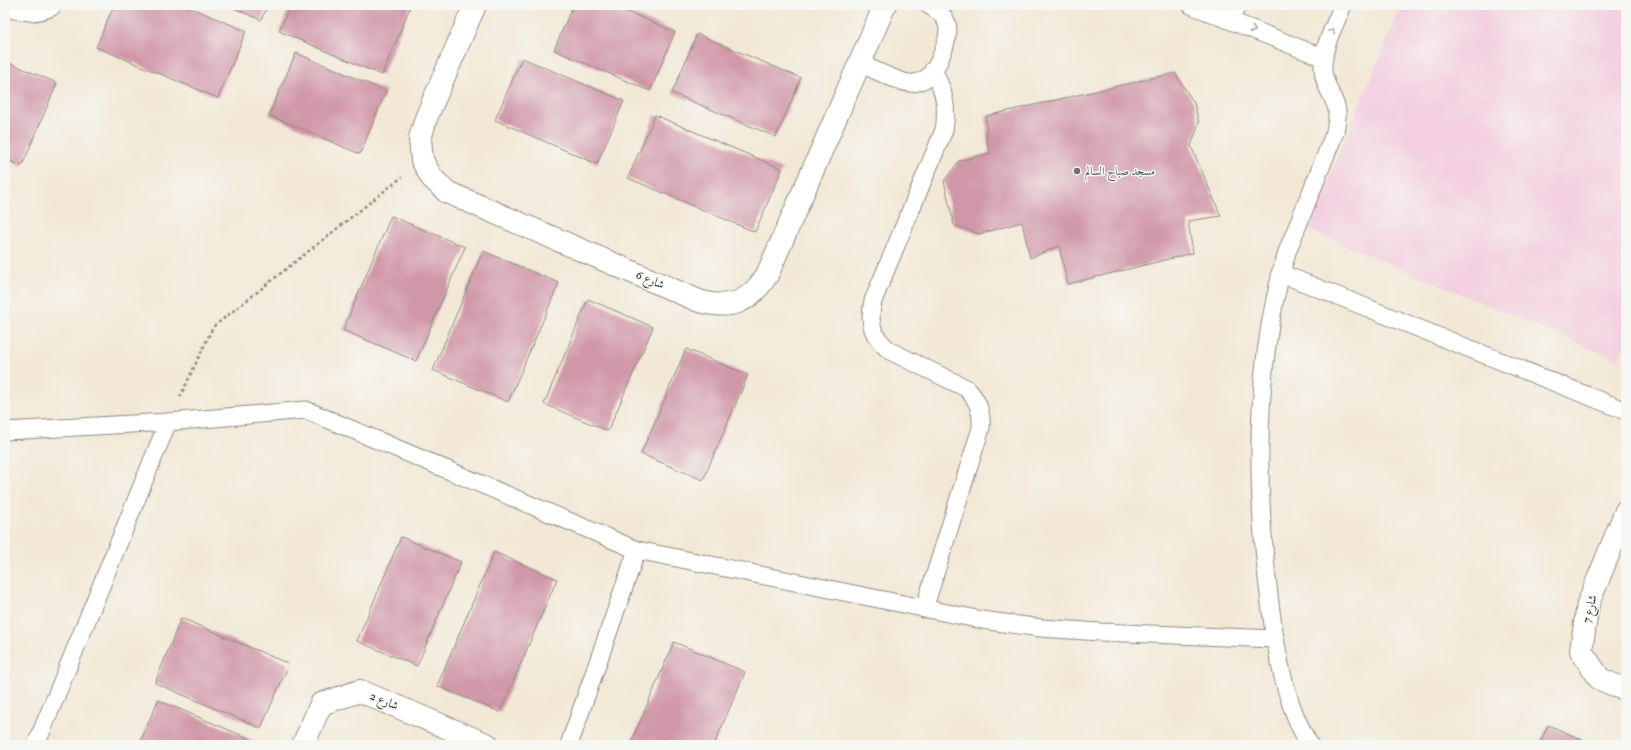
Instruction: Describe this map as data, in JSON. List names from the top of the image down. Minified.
{"streets":{"street":["شارع 6","شارع 7","شارع 2"]},"places":["مسجد صباح السالم"]}
